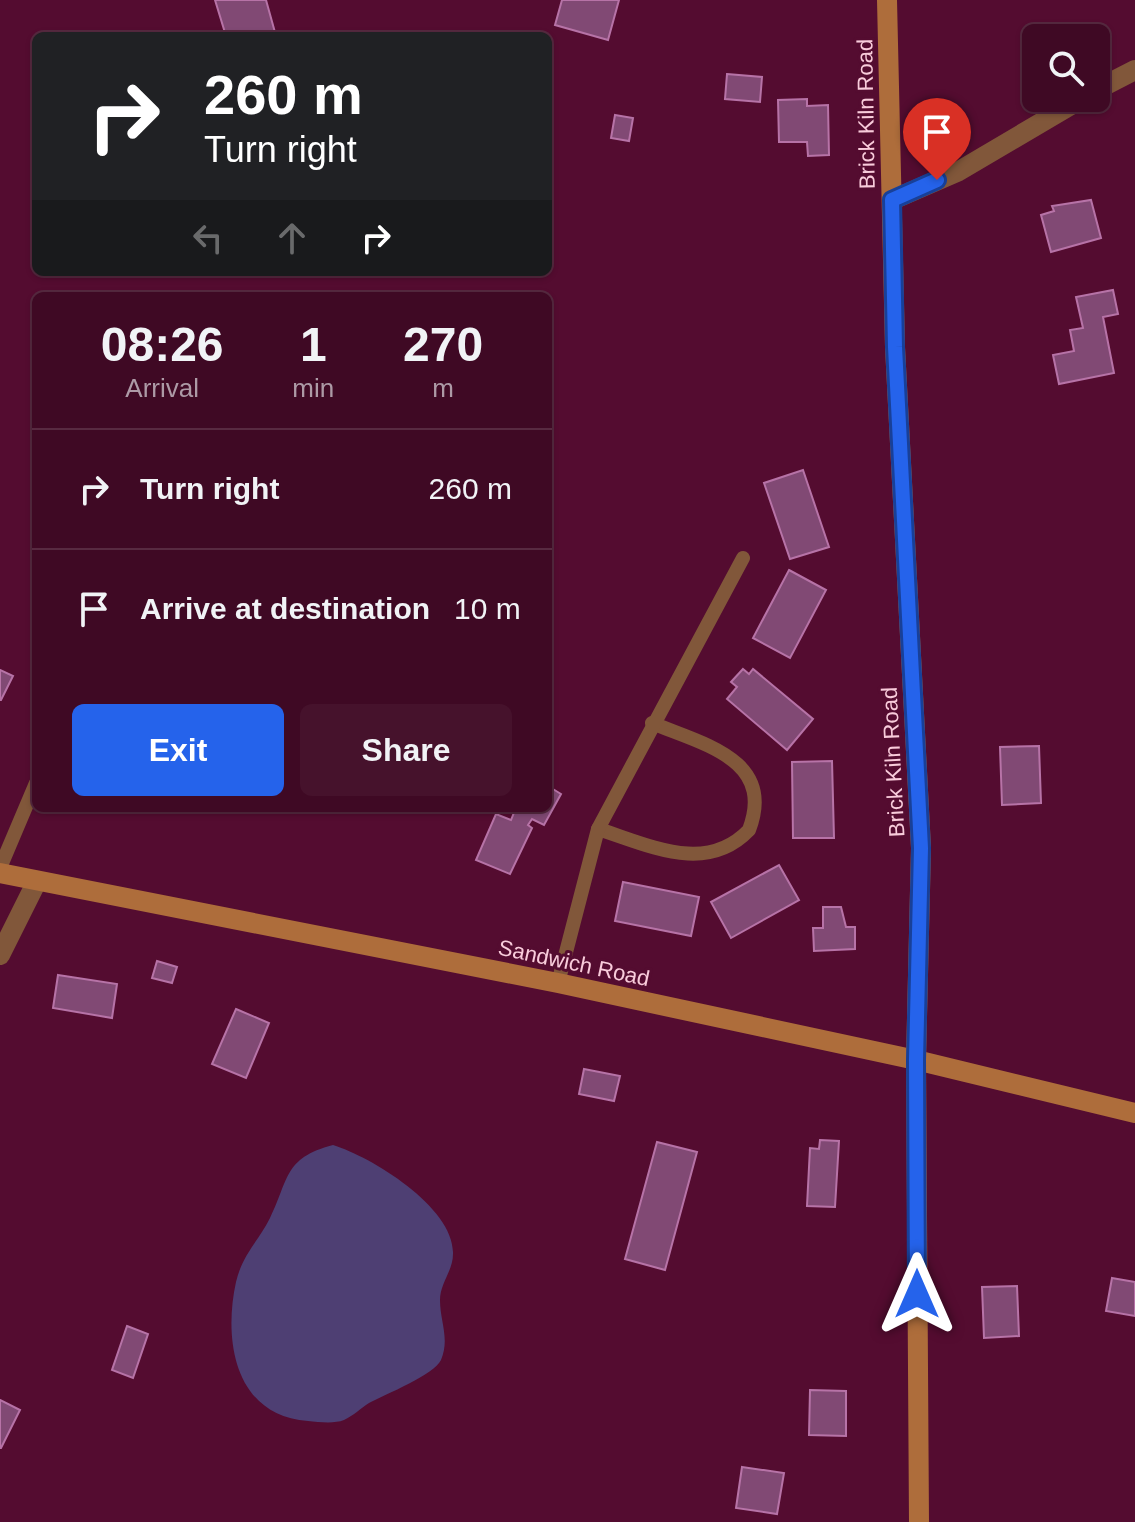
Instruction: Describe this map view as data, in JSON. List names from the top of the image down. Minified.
{"streets":{"main road":["Brick Kiln Road","Sandwich Road"]},"crossings":[["Brick Kiln Road","Sandwich Road"]],"page":{"turn":["260 m","Turn right"],"eta":["08:26","Arrival","1","min","270","m"],"list":[{"name":"Turn right","value":"260 m"},{"name":"Arrive at destination","value":"10 m"}],"buttons":["Exit","Share"]}}
